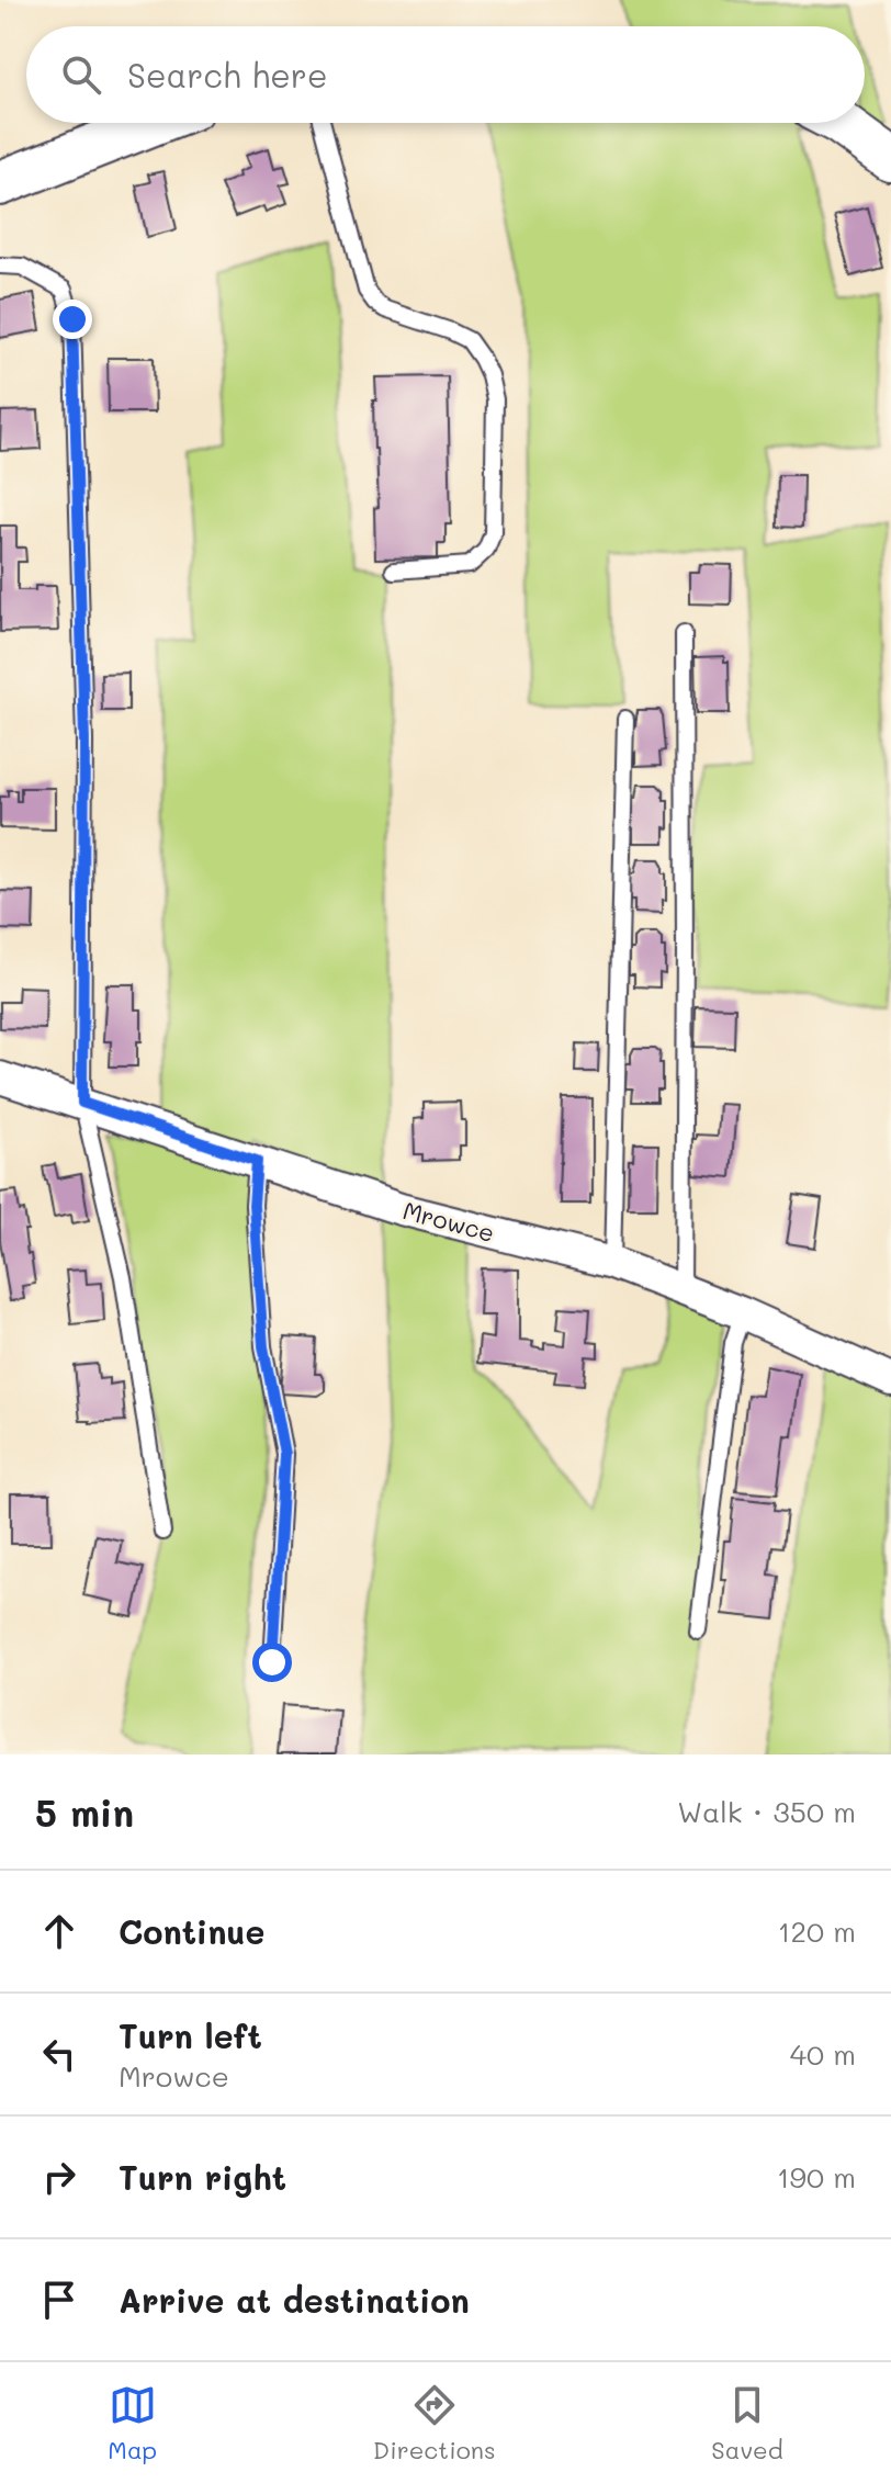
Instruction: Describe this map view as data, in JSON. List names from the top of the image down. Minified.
{"streets":{"street":["Mrowce"]},"page":{"search":"Search here","heading":["5 min","Walk · 350 m"],"list":[["Continue","120 m"],["Turn left","Mrowce","40 m"],["Turn right","190 m"],"Arrive at destination"],"nav":["Map","Directions","Saved"]}}
